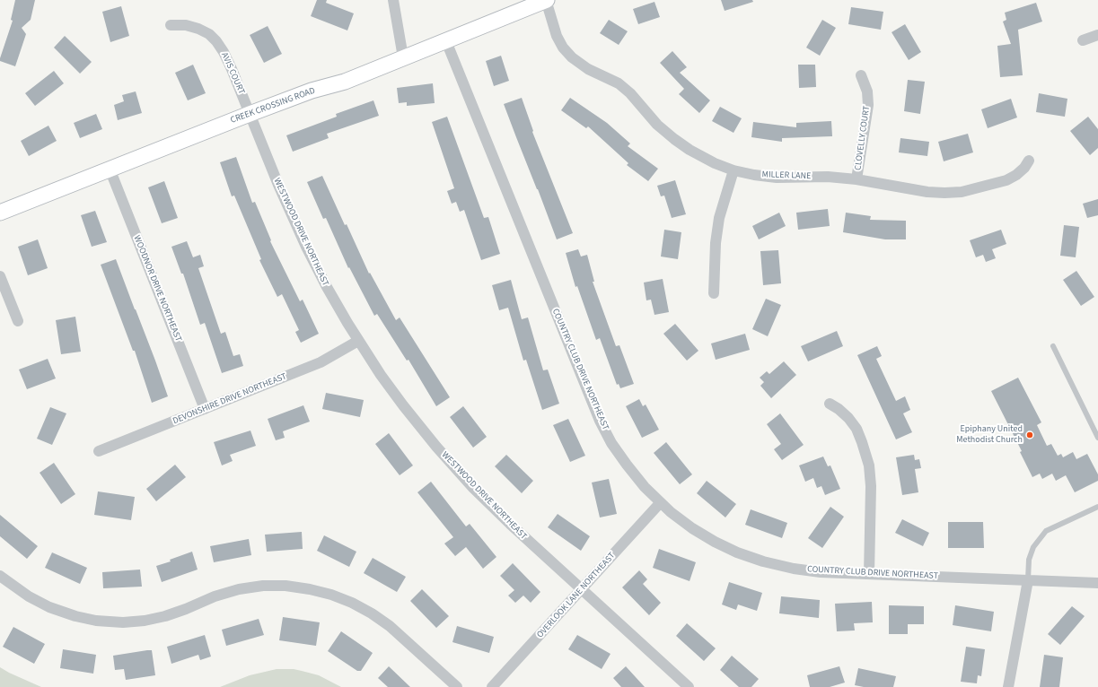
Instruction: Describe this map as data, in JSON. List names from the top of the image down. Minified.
{"streets":{"street":["AVIS COURT","CREEK CROSSING ROAD","CLOVELLY COURT","MILLER LANE","WESTWOOD DRIVE NORTHEAST","WOODNOR DRIVE NORTHEAST","COUNTRY CLUB DRIVE NORTHEAST","DEVONSHIRE DRIVE NORTHEAST","OVERLOOK LANE NORTHEAST"]},"crossings":[["AVIS COURT","CREEK CROSSING ROAD"],["AVIS COURT","WESTWOOD DRIVE NORTHEAST"],["CREEK CROSSING ROAD","MILLER LANE"],["CREEK CROSSING ROAD","WESTWOOD DRIVE NORTHEAST"],["CREEK CROSSING ROAD","WOODNOR DRIVE NORTHEAST"],["CREEK CROSSING ROAD","COUNTRY CLUB DRIVE NORTHEAST"],["CLOVELLY COURT","MILLER LANE"],["WESTWOOD DRIVE NORTHEAST","DEVONSHIRE DRIVE NORTHEAST"],["WESTWOOD DRIVE NORTHEAST","OVERLOOK LANE NORTHEAST"],["WOODNOR DRIVE NORTHEAST","DEVONSHIRE DRIVE NORTHEAST"],["COUNTRY CLUB DRIVE NORTHEAST","OVERLOOK LANE NORTHEAST"]],"places":["Epiphany United Methodist Church"]}
